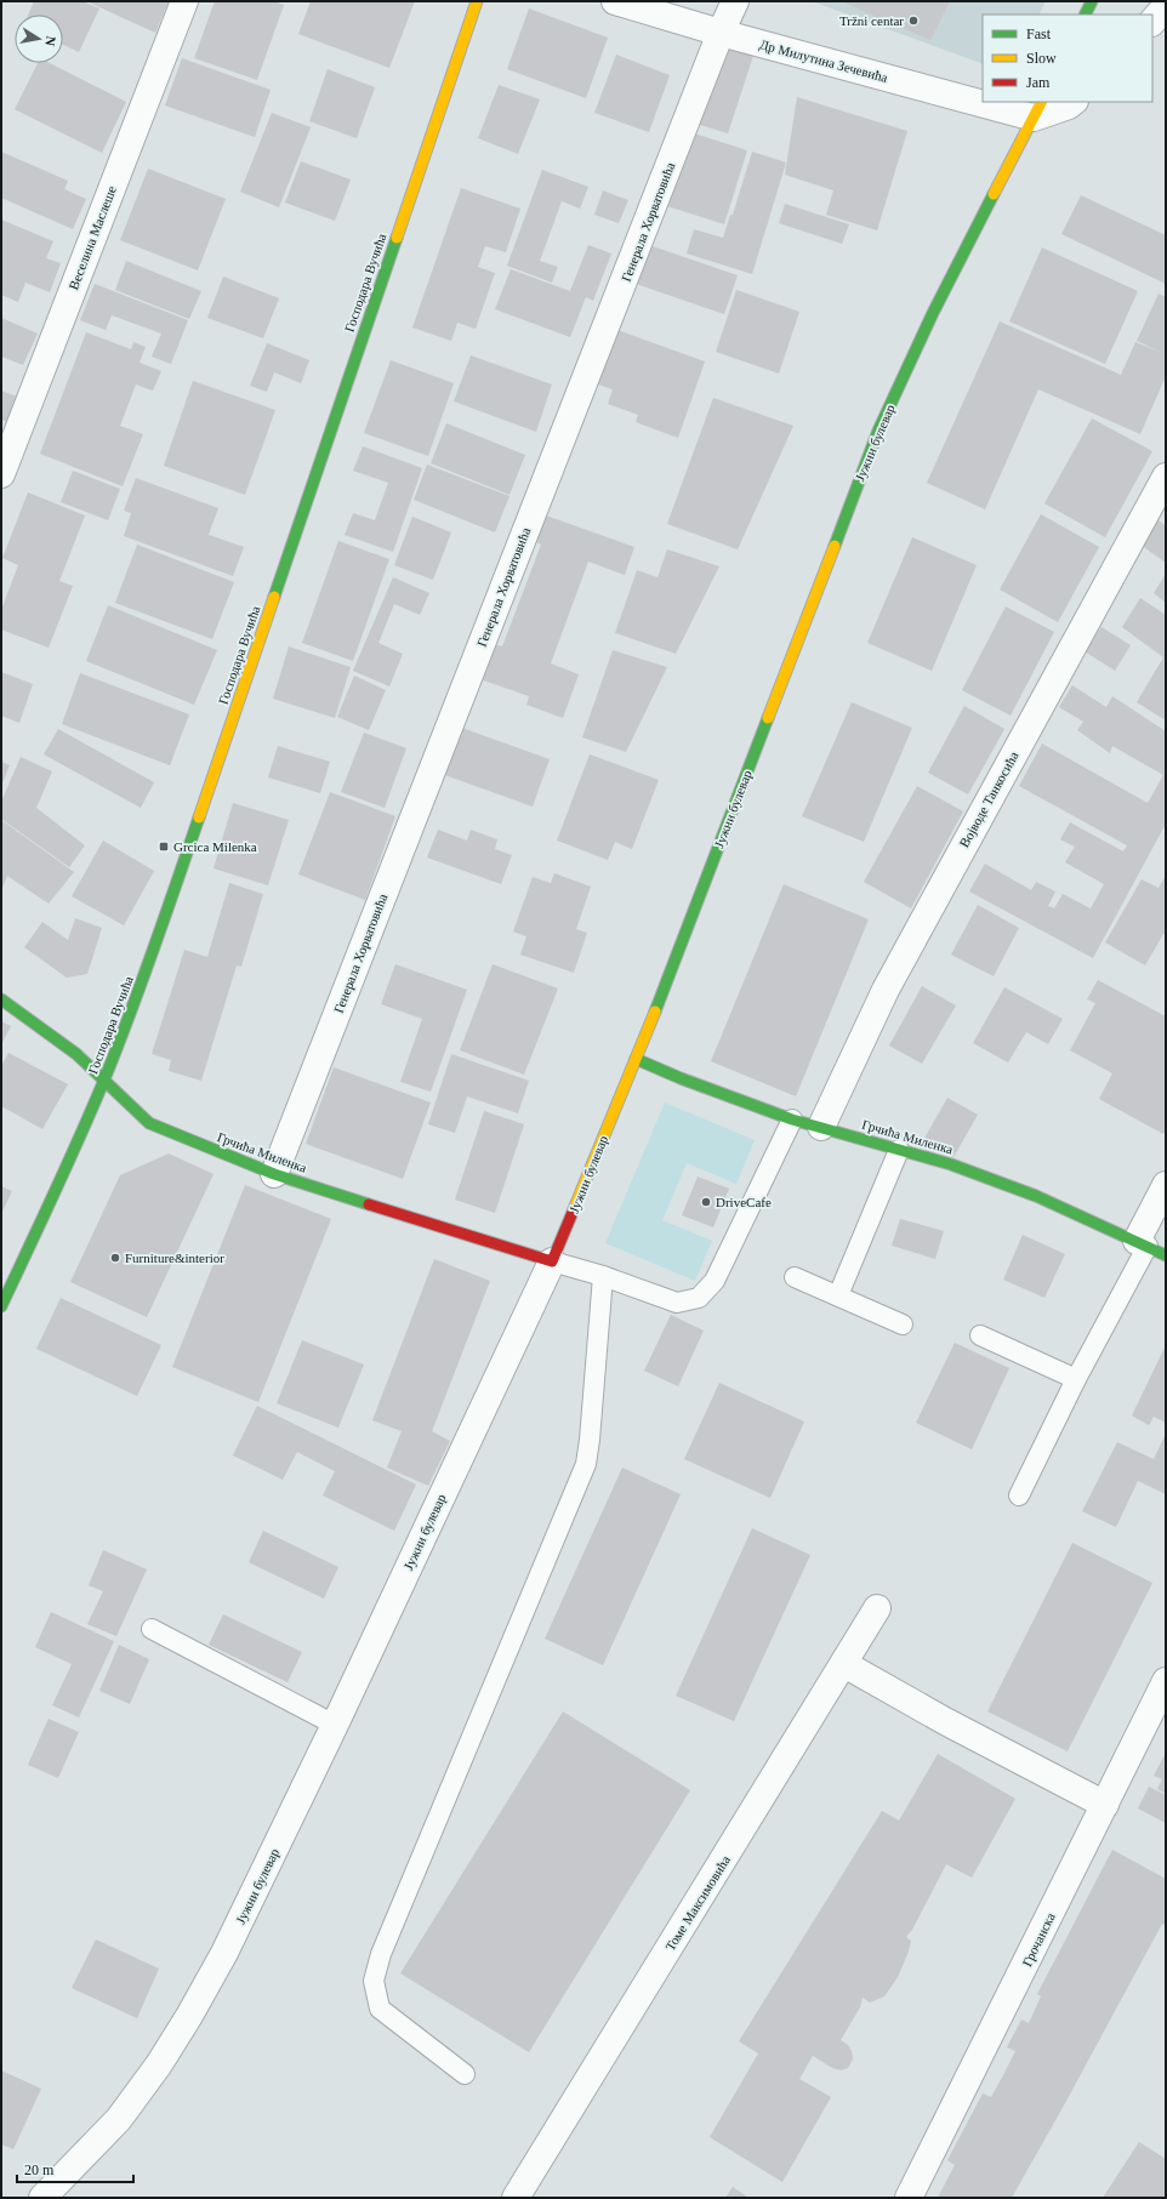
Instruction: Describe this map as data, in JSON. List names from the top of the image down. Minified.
{"streets":{"main road":["Господара Вучића","Јужни булевар","Грчића Миленка"],"street":["Др Милутина Зечевића","Генерала Хорватовића","Веселина Маслеше","Војводе Танкосића","Томе Максимовића","Грочанска"]},"crossings":[["Др Милутина Зечевића","Генерала Хорватовића"],["Др Милутина Зечевића","Јужни булевар"],["Генерала Хорватовића","Грчића Миленка"],["Господара Вучића","Грчића Миленка"],["Јужни булевар","Грчића Миленка"],["Војводе Танкосића","Грчића Миленка"]],"places":{"other":["Tržni centar","DriveCafe","Furniture&interior"],"transit":["Grcica Milenka"]},"legend":["Fast","Slow","Jam"],"scale_bar":"20 m","north":"right"}
